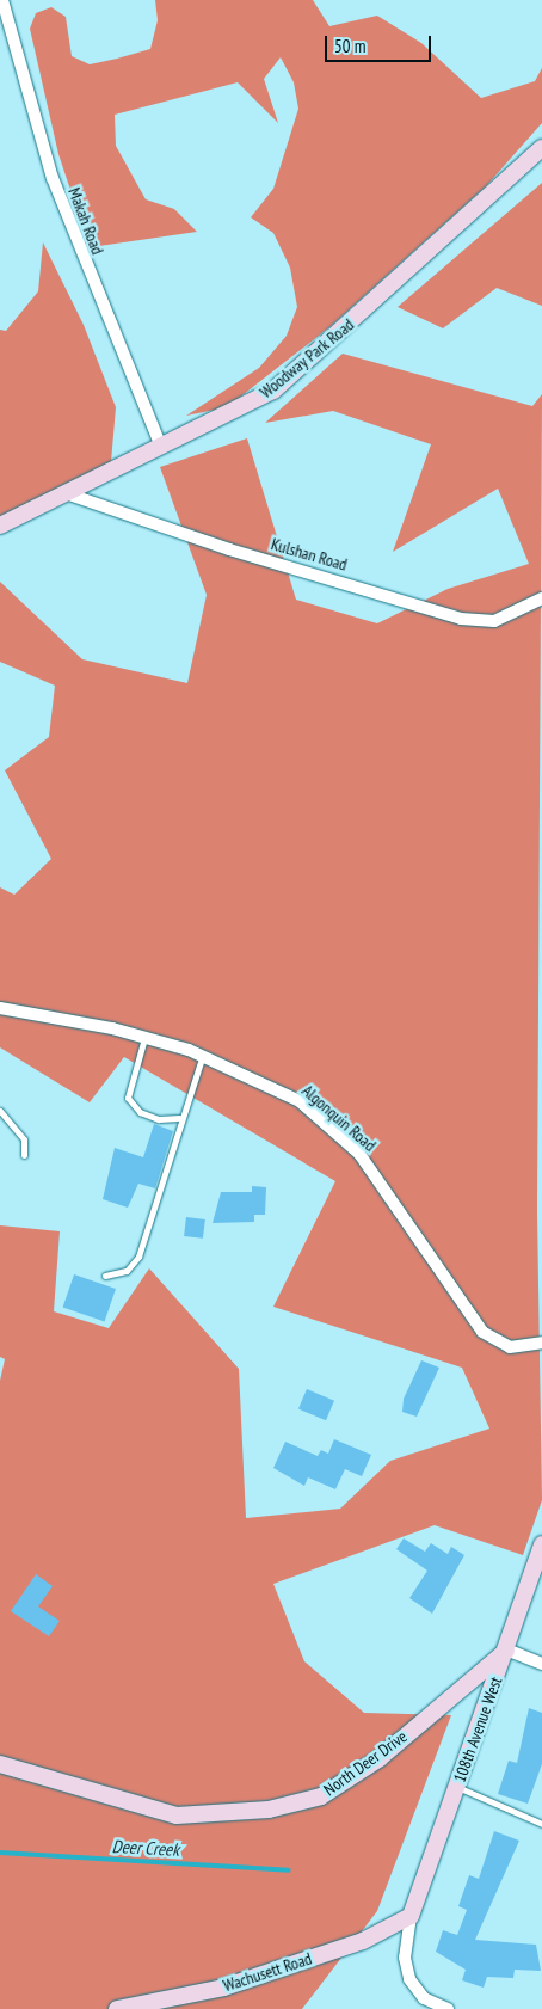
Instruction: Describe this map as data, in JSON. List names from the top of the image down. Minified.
{"streets":{"street":["Makah Road","Woodway Park Road","Kulshan Road","Algonquin Road","108th Avenue West","North Deer Drive","Wachusett Road"]},"crossings":[["Makah Road","Woodway Park Road"],["Woodway Park Road","Kulshan Road"],["108th Avenue West","North Deer Drive"],["108th Avenue West","Wachusett Road"]],"water":["Deer Creek"],"scale_bar":"50 m"}
